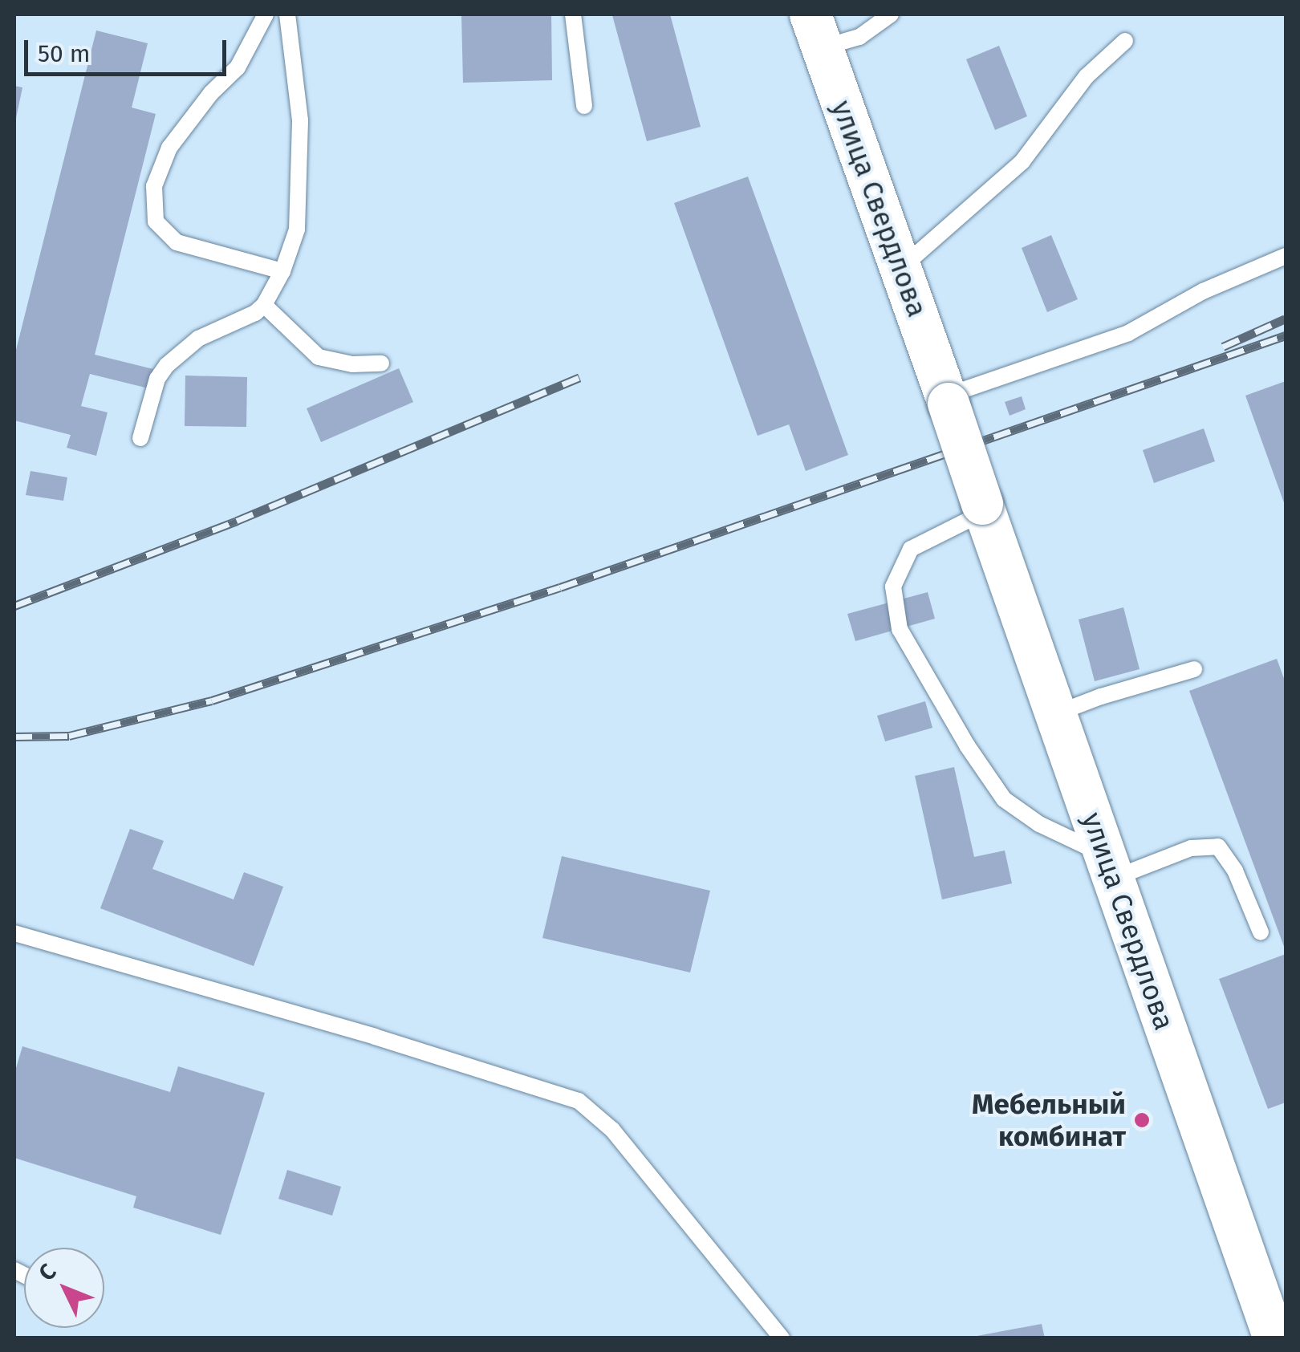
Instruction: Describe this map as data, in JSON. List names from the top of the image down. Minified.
{"streets":{"main road":["улица Свердлова"]},"places":["Мебельный комбинат"],"scale_bar":"50 m","north":"top left"}
